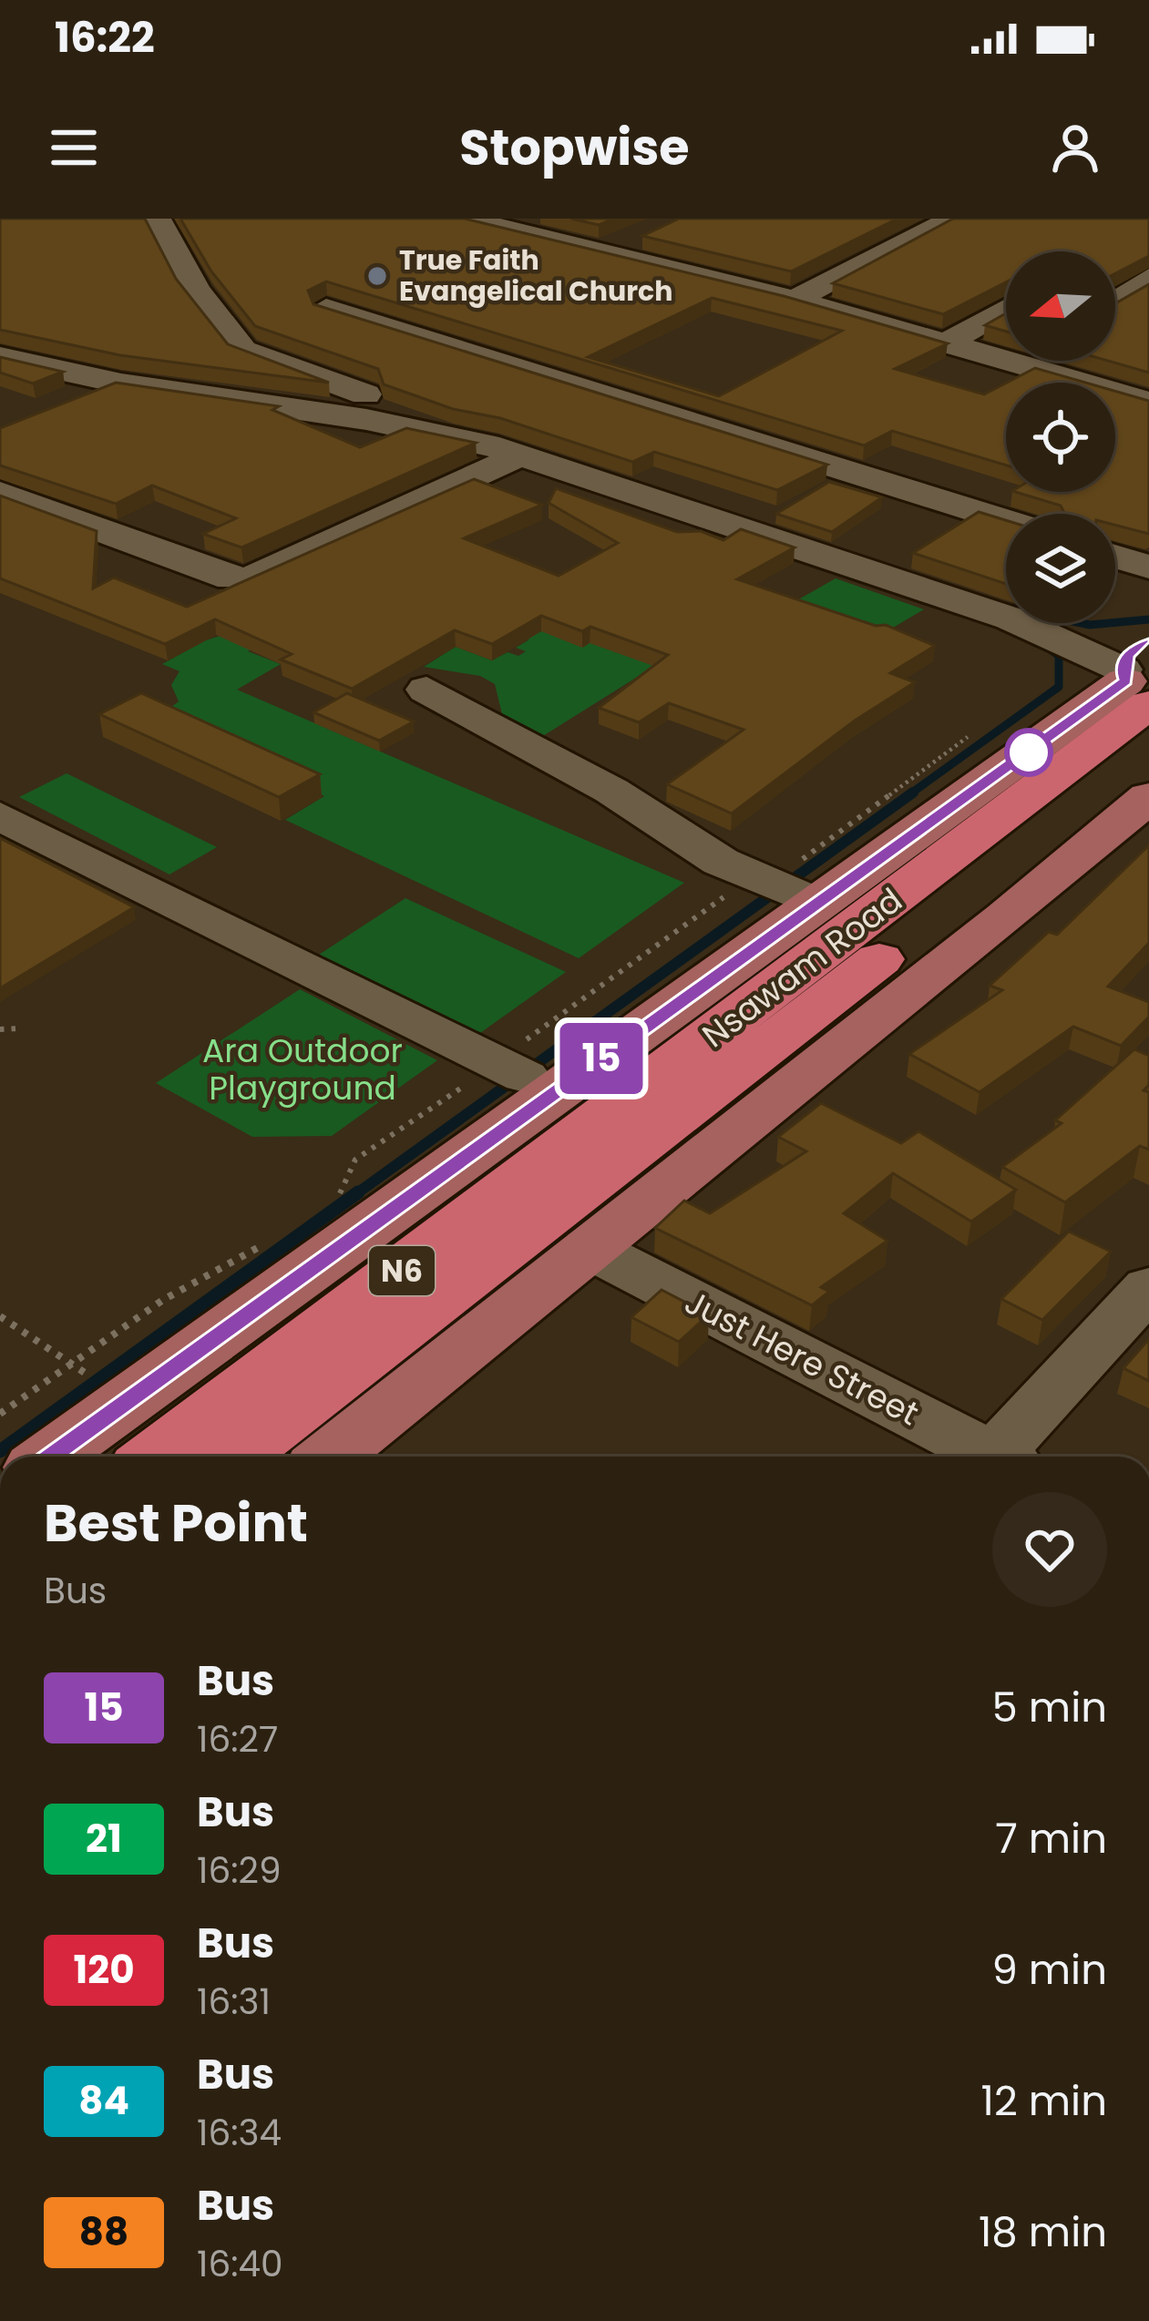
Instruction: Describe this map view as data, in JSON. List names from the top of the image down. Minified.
{"streets":{"highway":["Nsawam Road","N6"],"street":["Just Here Street"]},"parks":["Ara Outdoor Playground"],"places":["True Faith Evangelical Church"],"lines":["bus line 15"],"north":"left","page":{"status":"16:22","header":"Stopwise","on_map":"15","heading":["Best Point","Bus"],"list":[{"mark":"15","name":"Bus","note":"16:27","value":"5 min"},{"mark":"21","name":"Bus","note":"16:29","value":"7 min"},{"mark":"120","name":"Bus","note":"16:31","value":"9 min"},{"mark":"84","name":"Bus","note":"16:34","value":"12 min"},{"mark":"88","name":"Bus","note":"16:40","value":"18 min"}]}}
